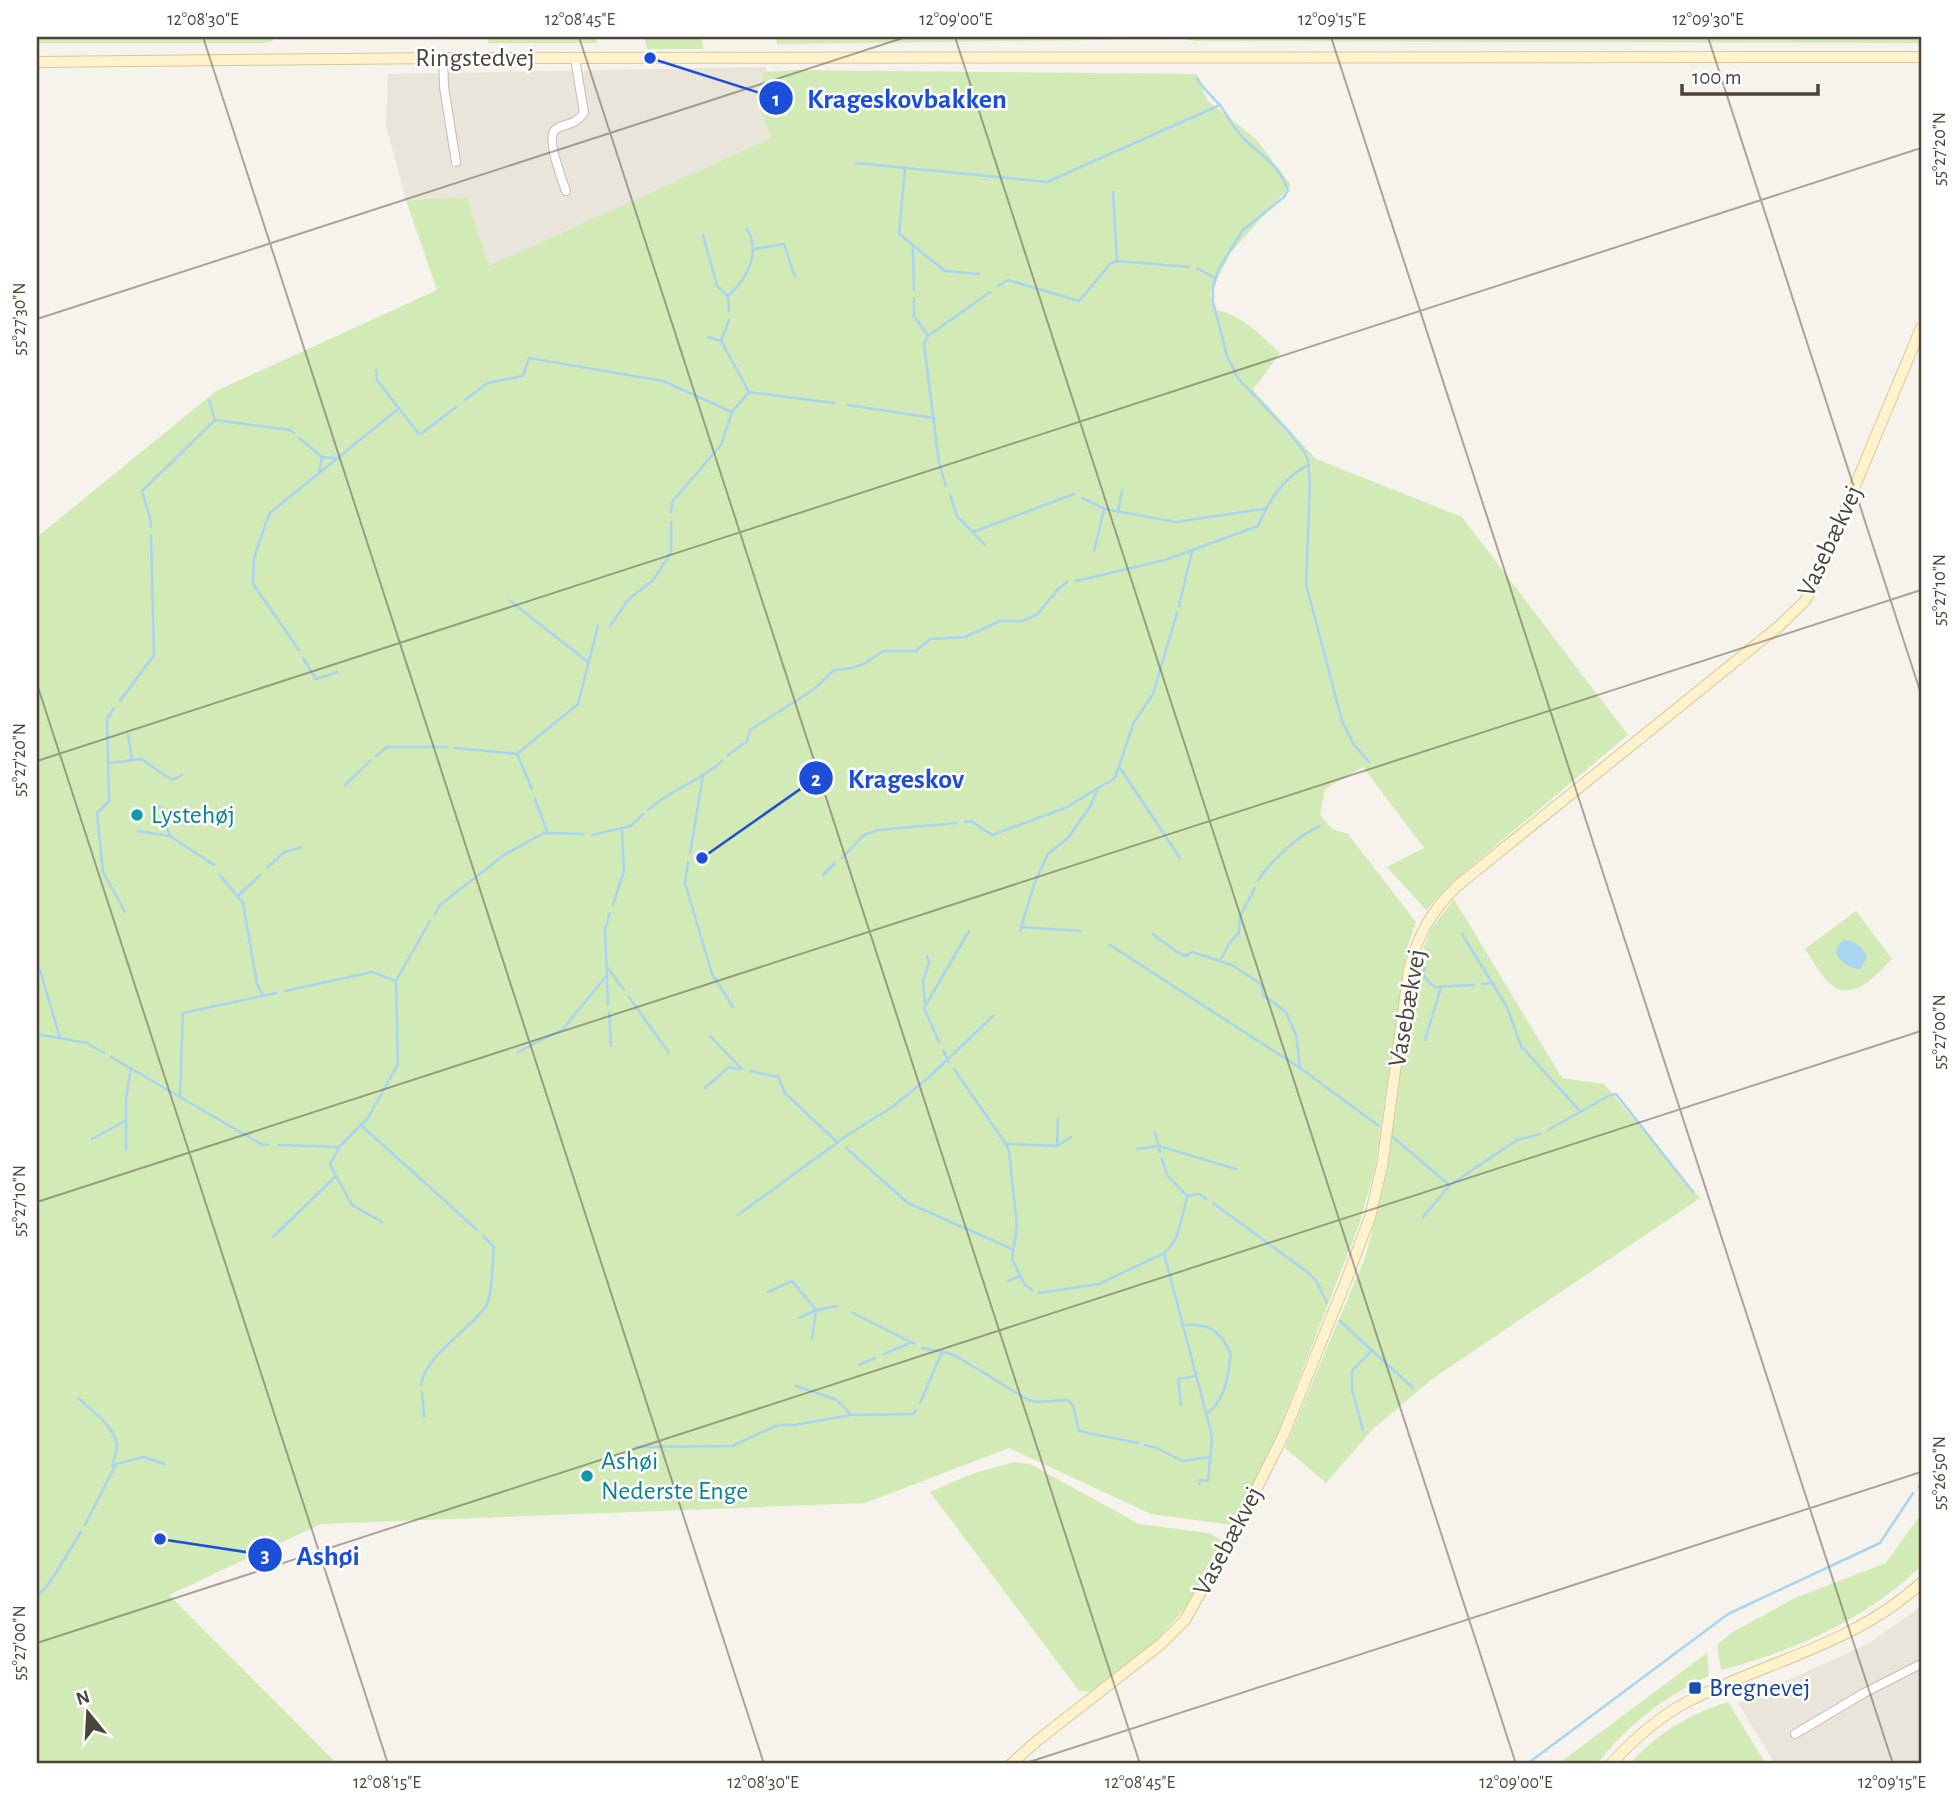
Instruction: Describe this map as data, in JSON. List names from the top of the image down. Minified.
{"streets":{"street":["Ringstedvej","Vasebækvej"]},"places":{"other":["Krageskovbakken","Lystehøj","Krageskov","Ashøi Nederste Enge","Ashøi"],"transit":["Bregnevej"]},"scale_bar":"100 m","north":"top","coordinates":["12°08'30\"E","12°08'45\"E","12°09'00\"E","12°09'15\"E","12°09'30\"E","55°27'20\"N","55°27'30\"N","55°27'10\"N","55°27'00\"N","55°26'50\"N","12°08'15\"E"]}
